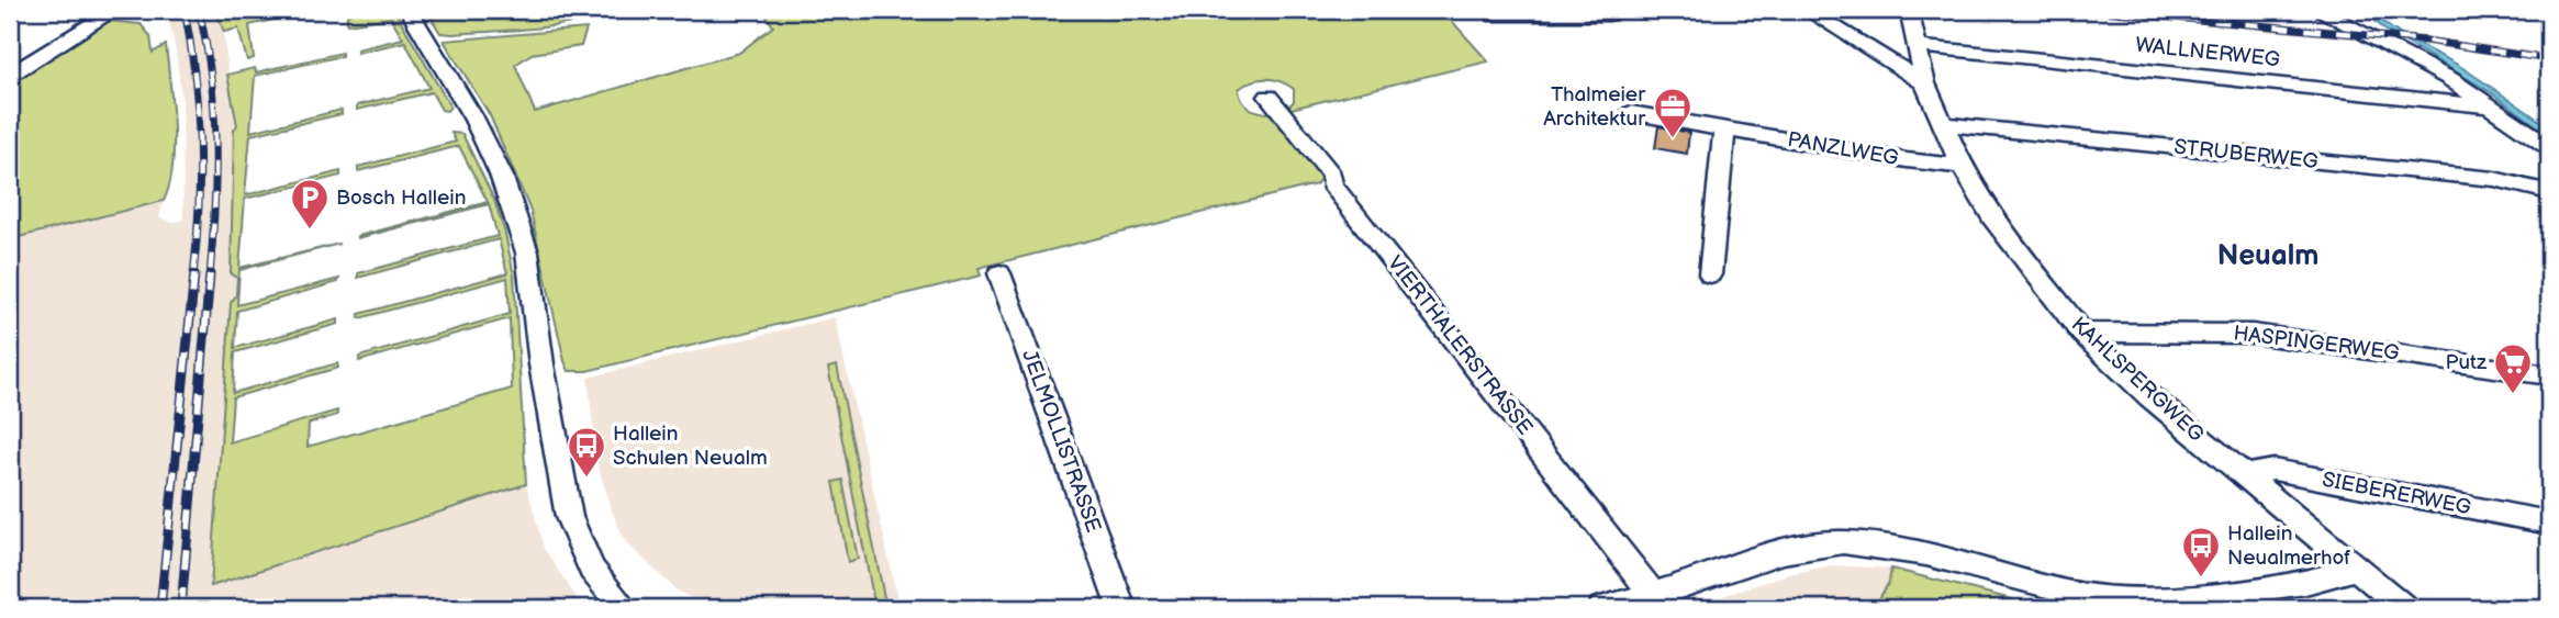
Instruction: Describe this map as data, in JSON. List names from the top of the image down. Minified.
{"streets":{"street":["WALLNERWEG","PANZLWEG","STRUBERWEG","HASPINGERWEG","VIERTHALERSTRASSE","KAHLSPERGWEG","JELMOLLISTRASSE","SIEBERERWEG"]},"crossings":[["WALLNERWEG","KAHLSPERGWEG"],["PANZLWEG","KAHLSPERGWEG"],["STRUBERWEG","KAHLSPERGWEG"],["HASPINGERWEG","KAHLSPERGWEG"],["KAHLSPERGWEG","SIEBERERWEG"]],"districts":["Neualm"],"places":{"office":["Thalmeier Architektur"],"parking":["Bosch Hallein"],"supermarket":["Putz"],"bus stop":["Hallein Schulen Neualm","Hallein Neualmerhof"]}}
